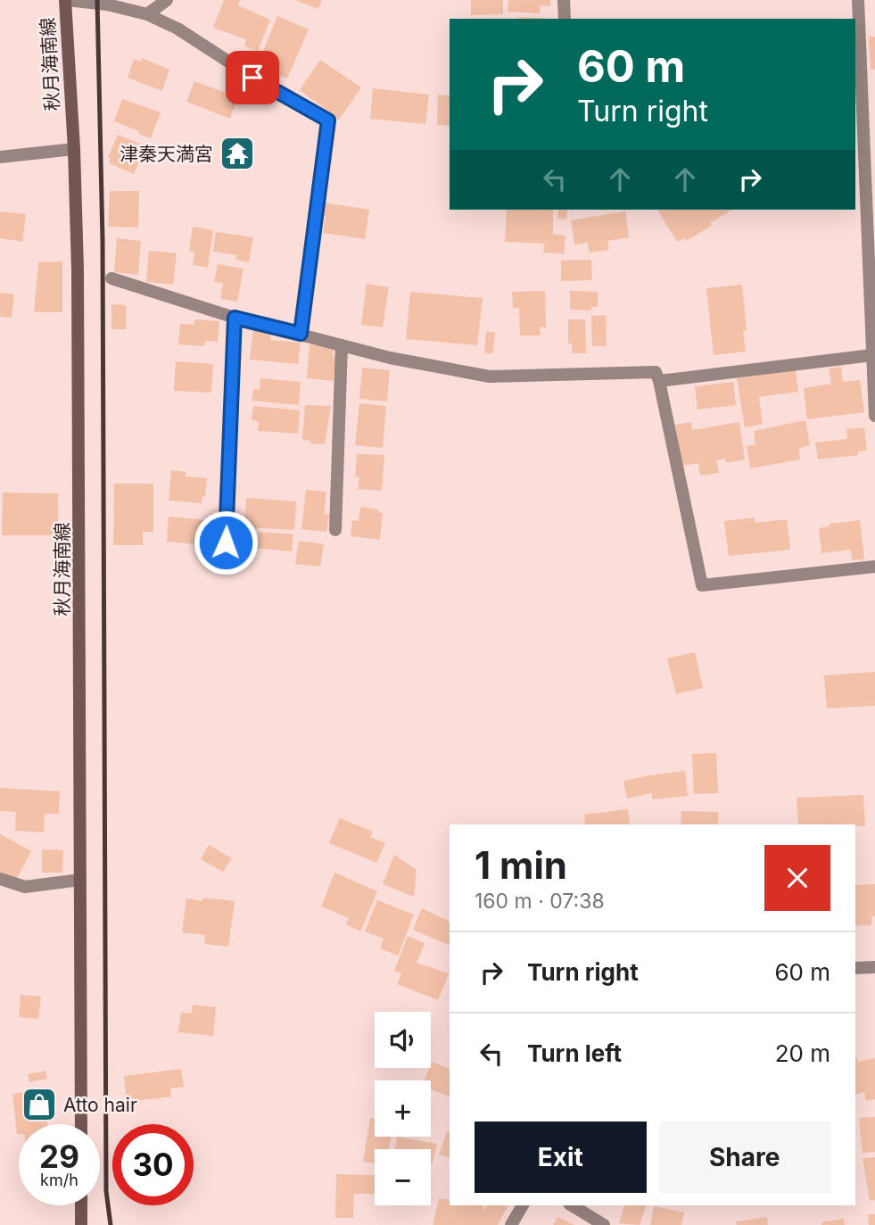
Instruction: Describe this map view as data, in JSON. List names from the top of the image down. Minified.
{"streets":{"main road":["秋月海南線"]},"places":{"temple":["津秦天満宮"],"shop":["Atto hair"]},"page":{"turn":["60 m","Turn right"],"heading":["1 min","160 m · 07:38"],"list":[{"name":"Turn right","value":"60 m"},{"name":"Turn left","value":"20 m"}],"map_buttons":["+","−"],"buttons":["Exit","Share"],"speed":"29 km/h","limit":"30"}}
